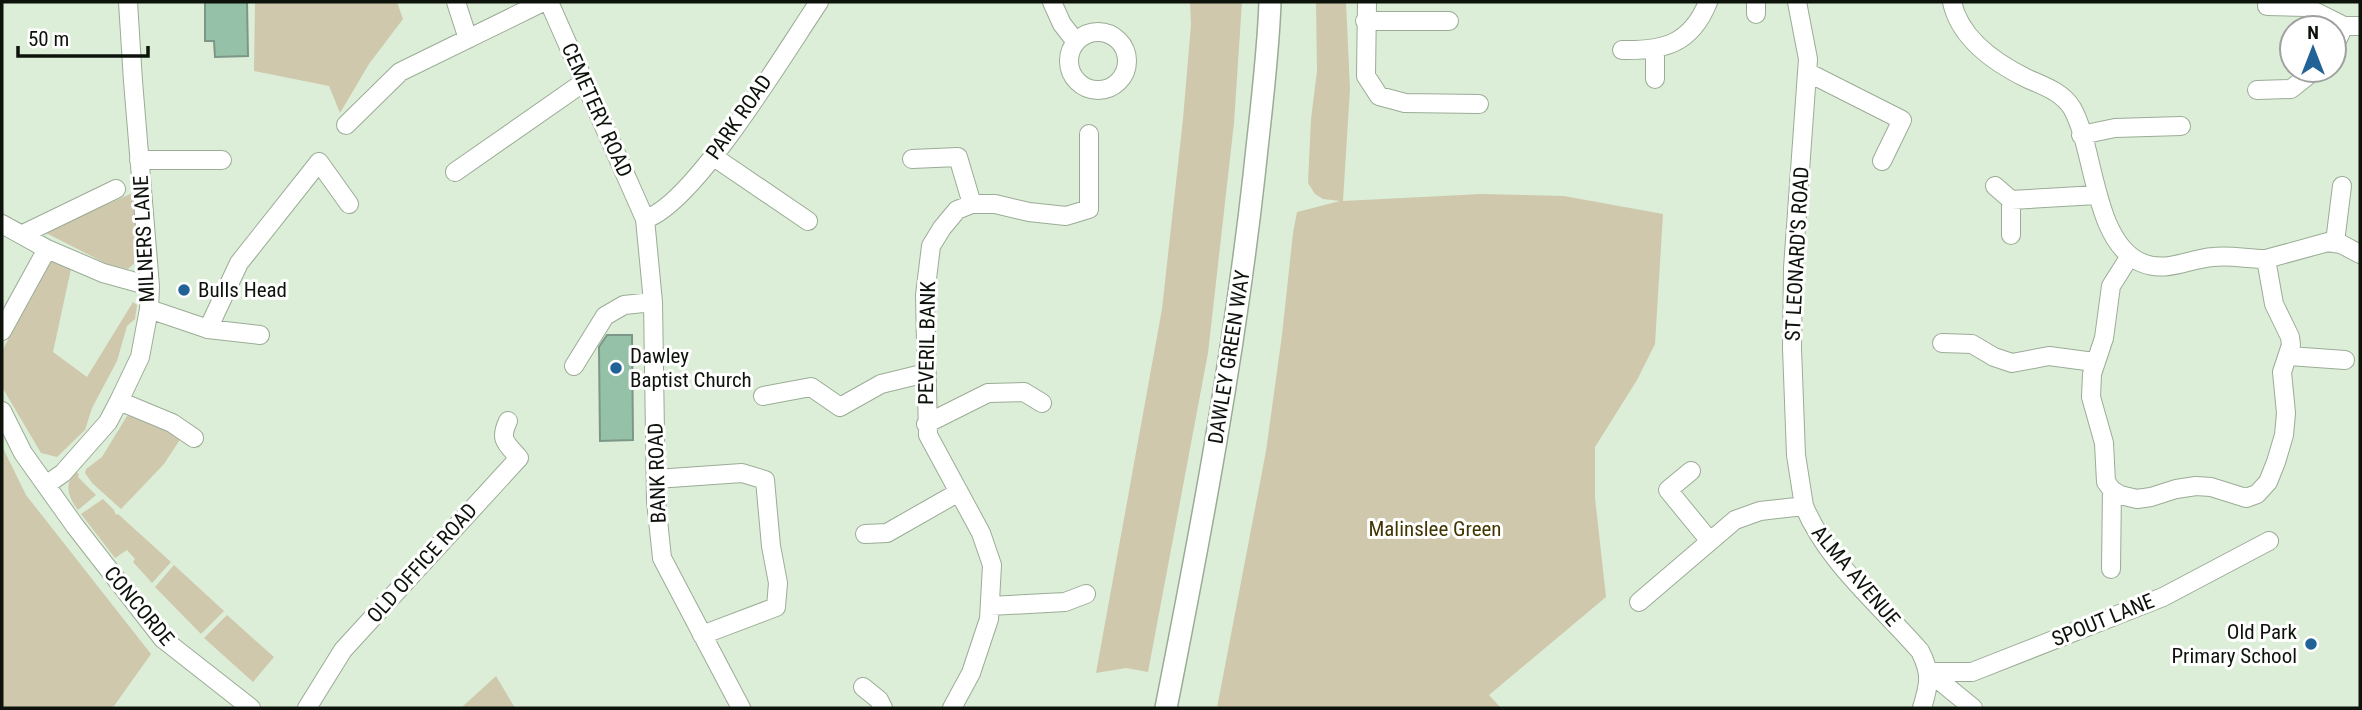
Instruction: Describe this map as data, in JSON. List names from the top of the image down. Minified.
{"streets":{"main road":["DAWLEY GREEN WAY"],"street":["CEMETERY ROAD","PARK ROAD","MILNERS LANE","ST LEONARD'S ROAD","PEVERIL BANK","BANK ROAD","OLD OFFICE ROAD","ALMA AVENUE","CONCORDE","SPOUT LANE"]},"crossings":[["CEMETERY ROAD","PARK ROAD"],["CEMETERY ROAD","BANK ROAD"],["PARK ROAD","BANK ROAD"],["MILNERS LANE","CONCORDE"],["ST LEONARD'S ROAD","ALMA AVENUE"],["ALMA AVENUE","SPOUT LANE"]],"parks":["Malinslee Green"],"places":["Bulls Head","Dawley Baptist Church","Old Park Primary School"],"scale_bar":"50 m","north":"top"}
